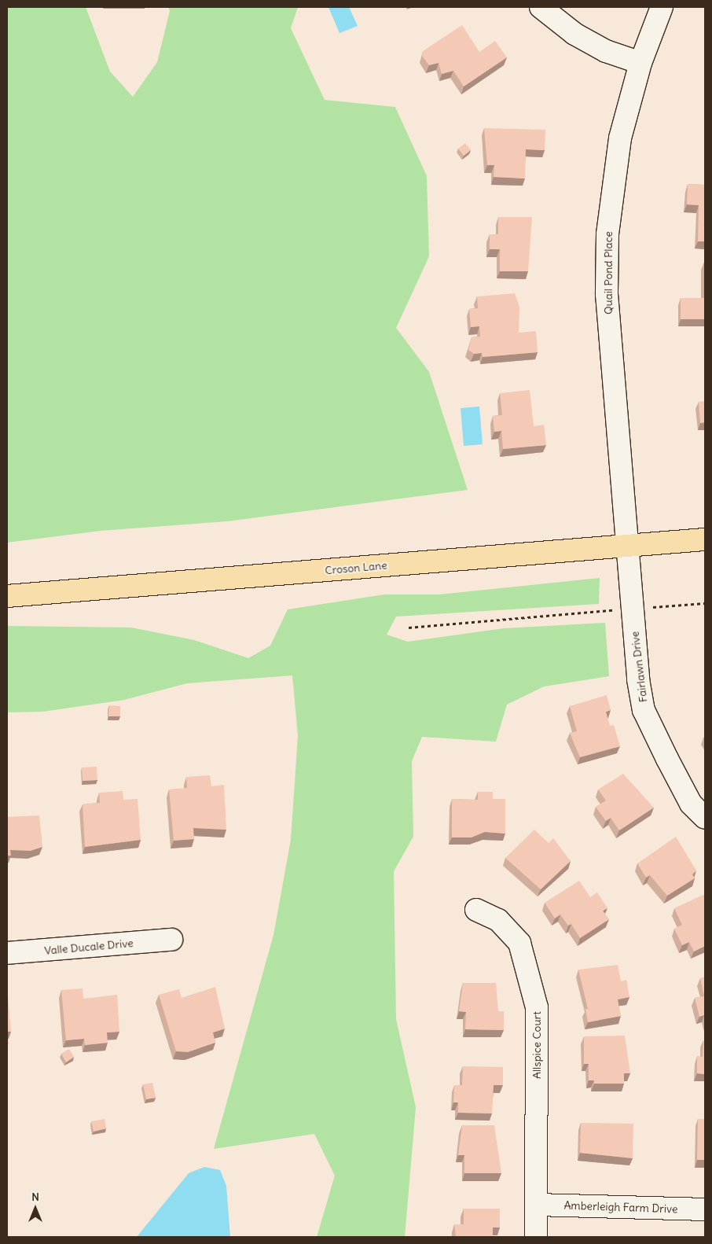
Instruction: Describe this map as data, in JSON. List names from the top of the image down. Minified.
{"streets":{"main road":["Croson Lane"],"street":["Quail Pond Place","Fairlawn Drive","Valle Ducale Drive","Allspice Court","Amberleigh Farm Drive"]},"crossings":[["Quail Pond Place","Croson Lane"],["Quail Pond Place","Fairlawn Drive"],["Croson Lane","Fairlawn Drive"],["Allspice Court","Amberleigh Farm Drive"]],"north":"top"}
